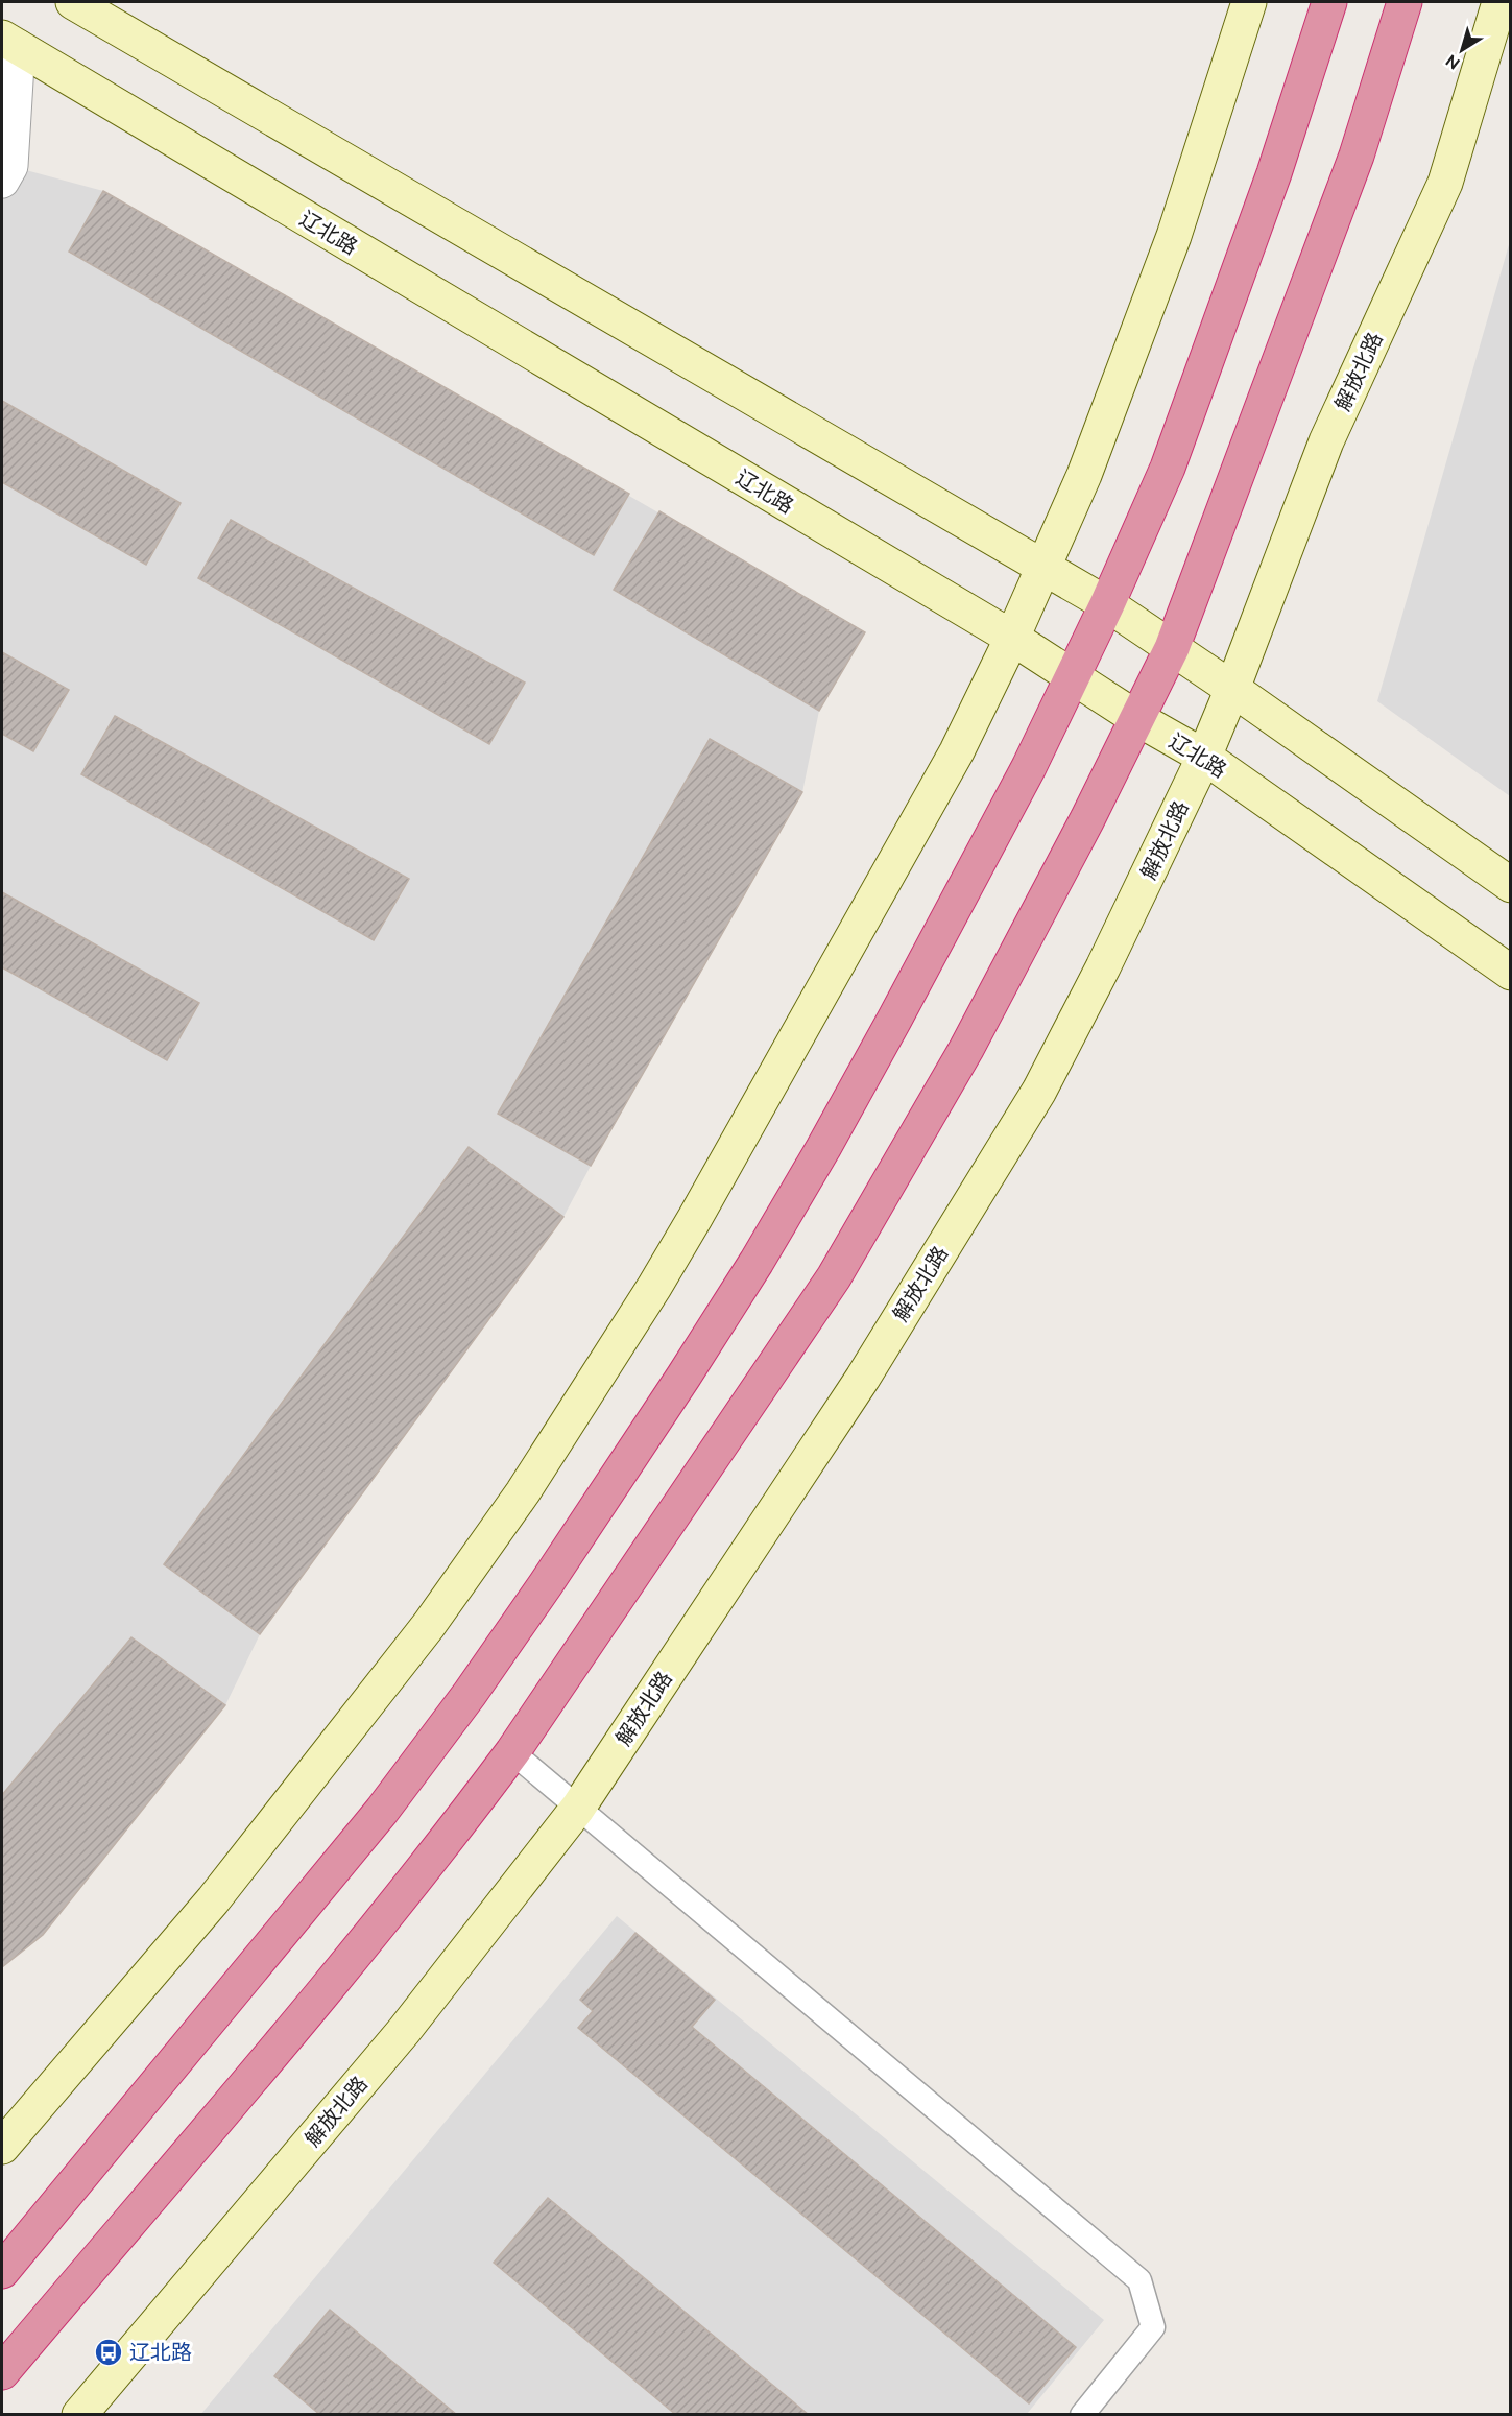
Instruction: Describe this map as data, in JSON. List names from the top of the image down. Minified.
{"streets":{"street":["辽北路","解放北路"]},"crossings":[["辽北路","解放北路"]],"places":{"bus stop":["辽北路"]},"north":"bottom left"}
